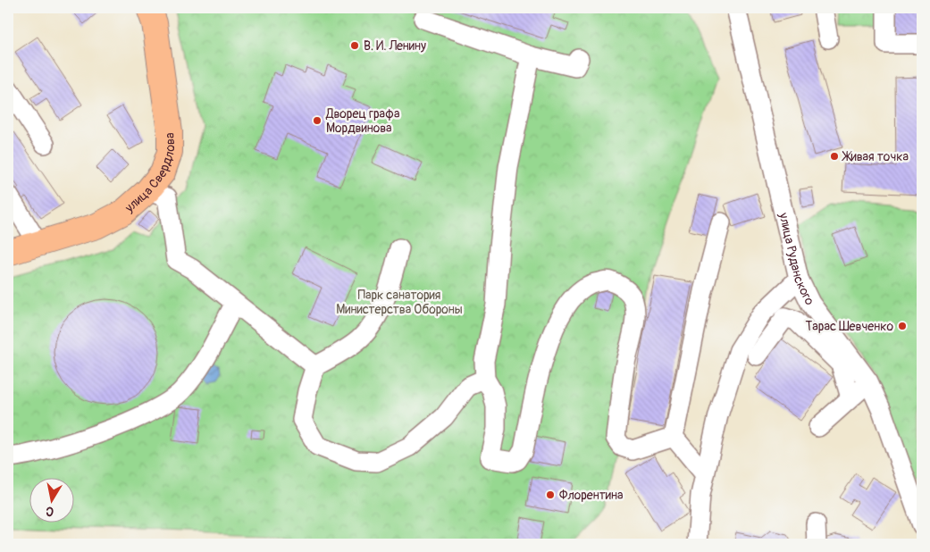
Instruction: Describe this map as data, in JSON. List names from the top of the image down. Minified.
{"streets":{"main road":["улица Свердлова"],"street":["улица Руданского"]},"parks":["Парк санатория Министерства Обороны"],"places":["В. И. Ленину","Дворец графа Мордвинова","Живая точка","Тарас Шевченко","Флорентина"],"north":"bottom"}
